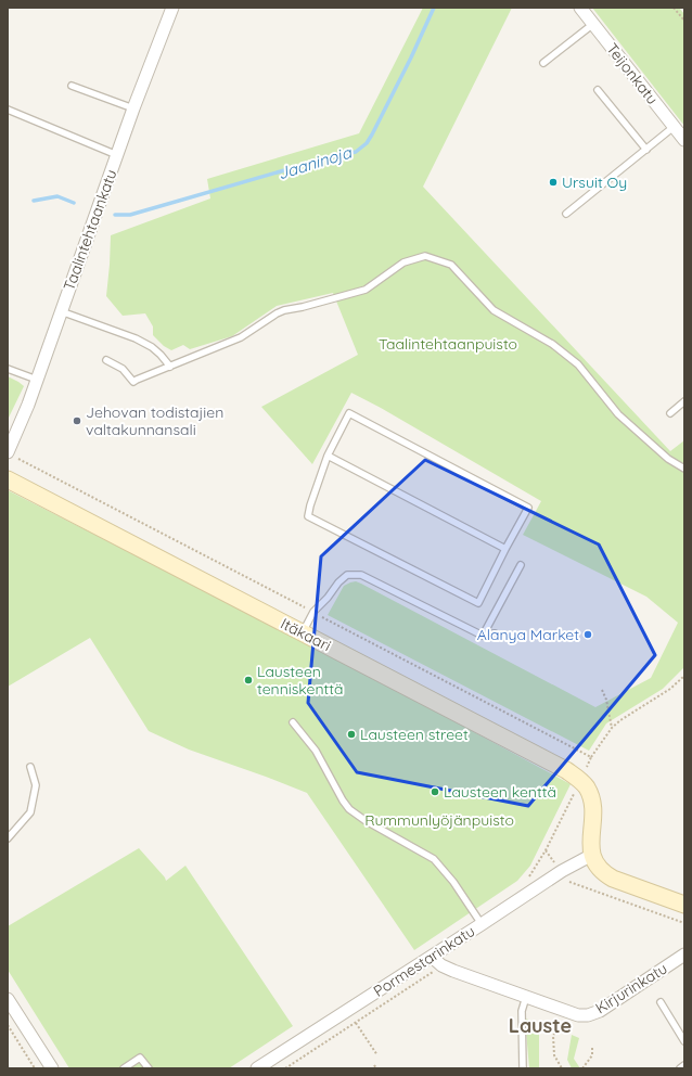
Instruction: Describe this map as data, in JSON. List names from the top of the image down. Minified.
{"streets":{"street":["Teijonkatu","Taalintehtaankatu","Itäkaari","Pormestarinkatu","Kirjurinkatu"]},"crossings":[["Itäkaari","Pormestarinkatu"],["Pormestarinkatu","Kirjurinkatu"]],"districts":["Lauste"],"water":["Jaaninoja"],"parks":["Taalintehtaanpuisto","Rummunlyöjänpuisto"],"places":["Ursuit Oy","Jehovan todistajien valtakunnansali","Alanya Market","Lausteen tenniskenttä","Lausteen street","Lausteen kenttä"]}
